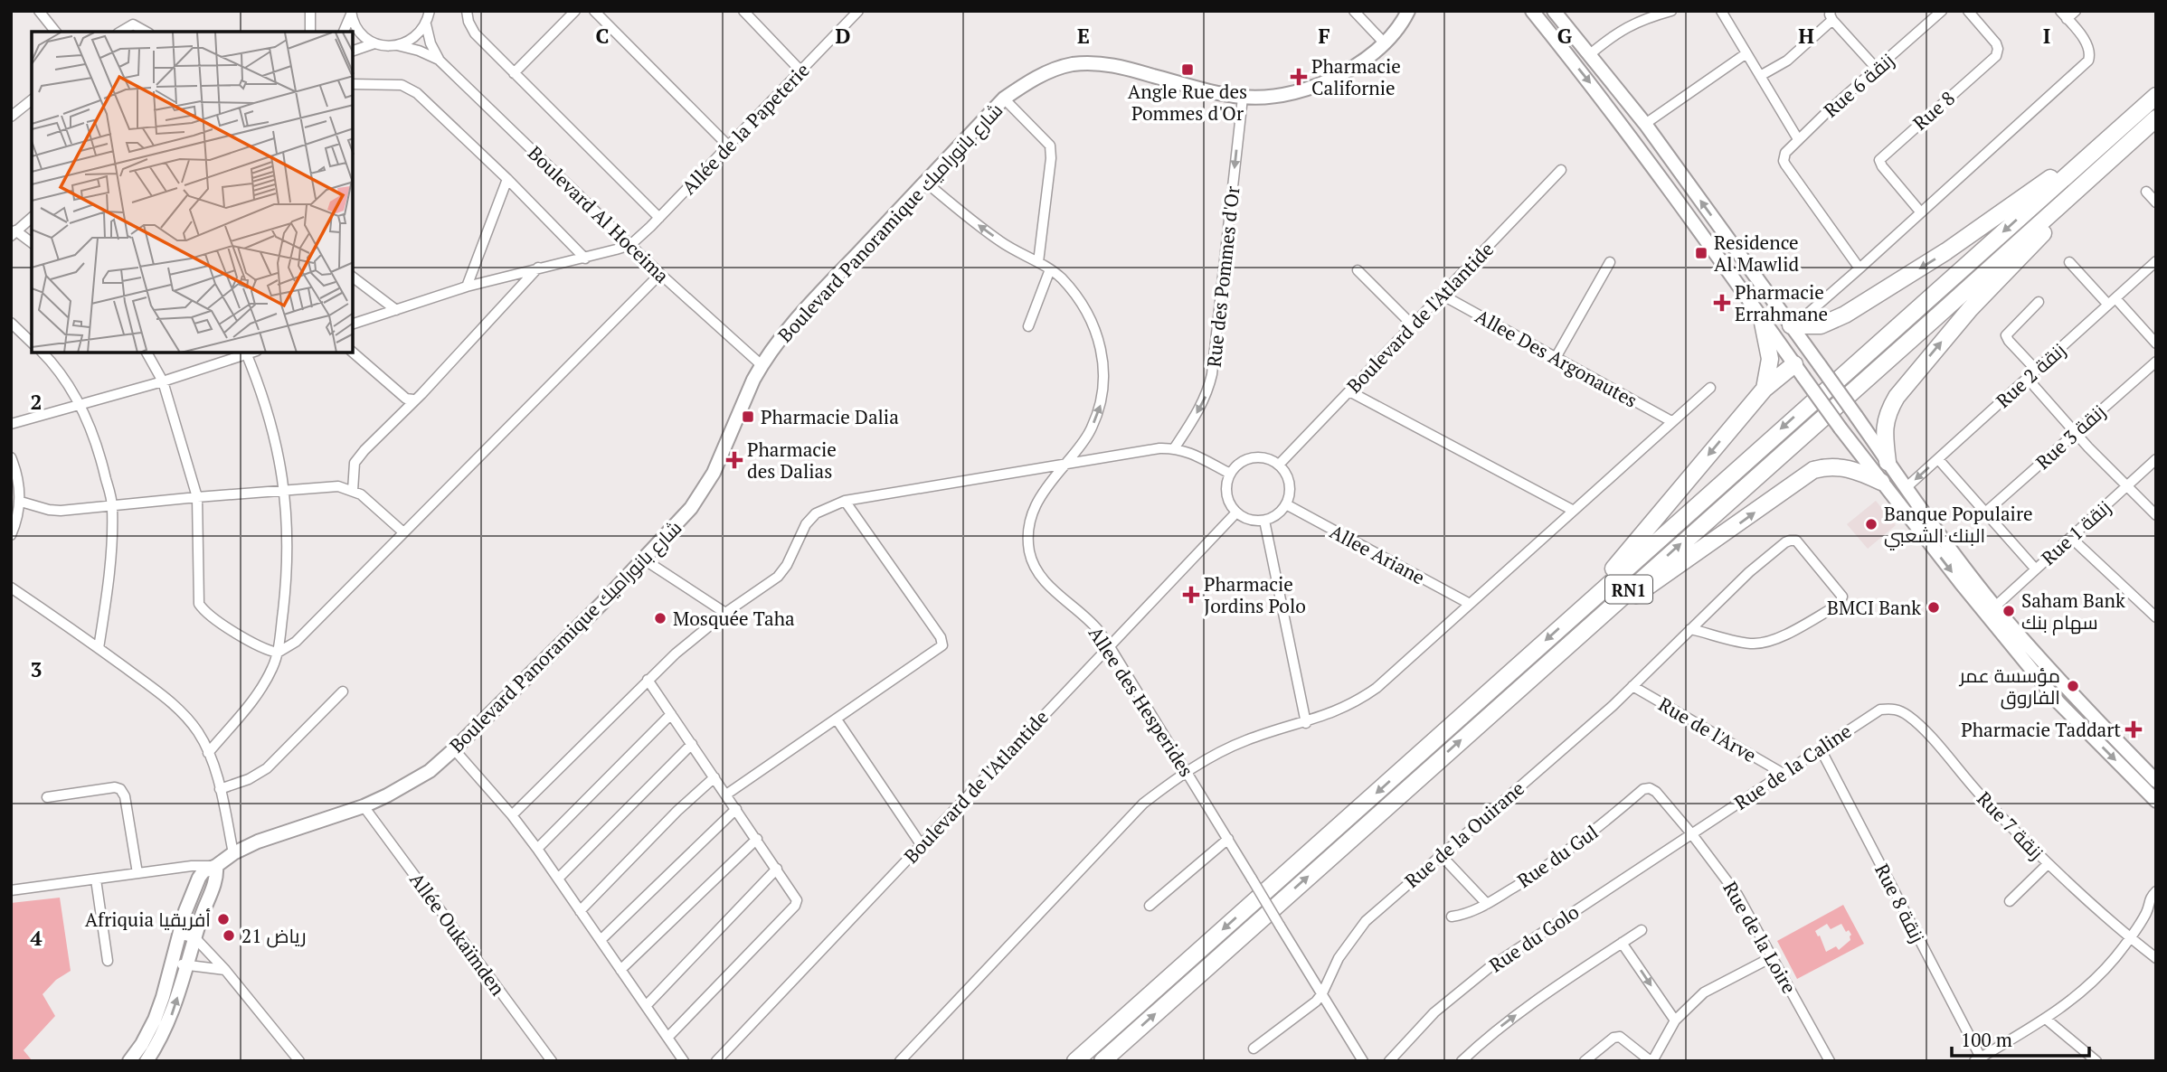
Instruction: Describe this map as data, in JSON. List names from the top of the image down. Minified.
{"streets":{"highway":["RN1"],"main road":["Boulevard Panoramique شارع بانوراميك"],"street":["Rue 6 زنقة","Rue 8","Allée de la Papeterie","Boulevard Al Hoceima","Rue des Pommes d'Or","Boulevard de l'Atlantide","Allee Des Argonautes","Rue 2 زنقة","Rue 3 زنقة","Rue 1 زنقة","Allee Ariane","Allee des Hesperides","Rue de l'Arve","Rue de la Caline","Rue 7 زنقة","Rue de la Ouirane","Rue du Gul","Rue 8 زنقة","Allée Oukaïmden","Rue de la Loire","Rue du Golo"]},"crossings":[["Allée de la Papeterie","Boulevard Al Hoceima"],["Boulevard Al Hoceima","Boulevard Panoramique شارع بانوراميك"],["Boulevard Panoramique شارع بانوراميك","Rue des Pommes d'Or"],["Boulevard Panoramique شارع بانوراميك","Allee des Hesperides"],["Boulevard Panoramique شارع بانوراميك","Allée Oukaïmden"],["Boulevard de l'Atlantide","Allee Des Argonautes"],["Boulevard de l'Atlantide","Allee Ariane"],["Boulevard de l'Atlantide","Allee des Hesperides"],["Allee des Hesperides","Rue de la Ouirane"],["Rue de l'Arve","Rue de la Caline"],["Rue de l'Arve","Rue de la Ouirane"],["Rue de la Caline","Rue 7 زنقة"],["Rue de la Caline","Rue 8 زنقة"],["Rue de la Caline","Rue de la Loire"],["Rue de la Caline","Rue du Golo"],["Rue du Gul","Rue de la Loire"],["Rue de la Loire","Rue du Golo"]],"one_way":["Rue des Pommes d'Or"],"places":{"transit":["Angle Rue des Pommes d'Or","Residence Al Mawlid","Pharmacie Dalia"],"health":["Pharmacie Californie","Pharmacie Errahmane","Pharmacie des Dalias","Pharmacie Jordins Polo","Pharmacie Taddart"],"other":["Banque Populaire البنك الشعبي","BMCI Bank","Saham Bank سهام بنك","Mosquée Taha","مؤسسة عمر الفاروق","Afriquia أفريقيا","رياض 21"]},"scale_bar":"100 m","grid":{"columns":["C","D","E","F","G","H","I"],"rows":["2","3","4"]}}
